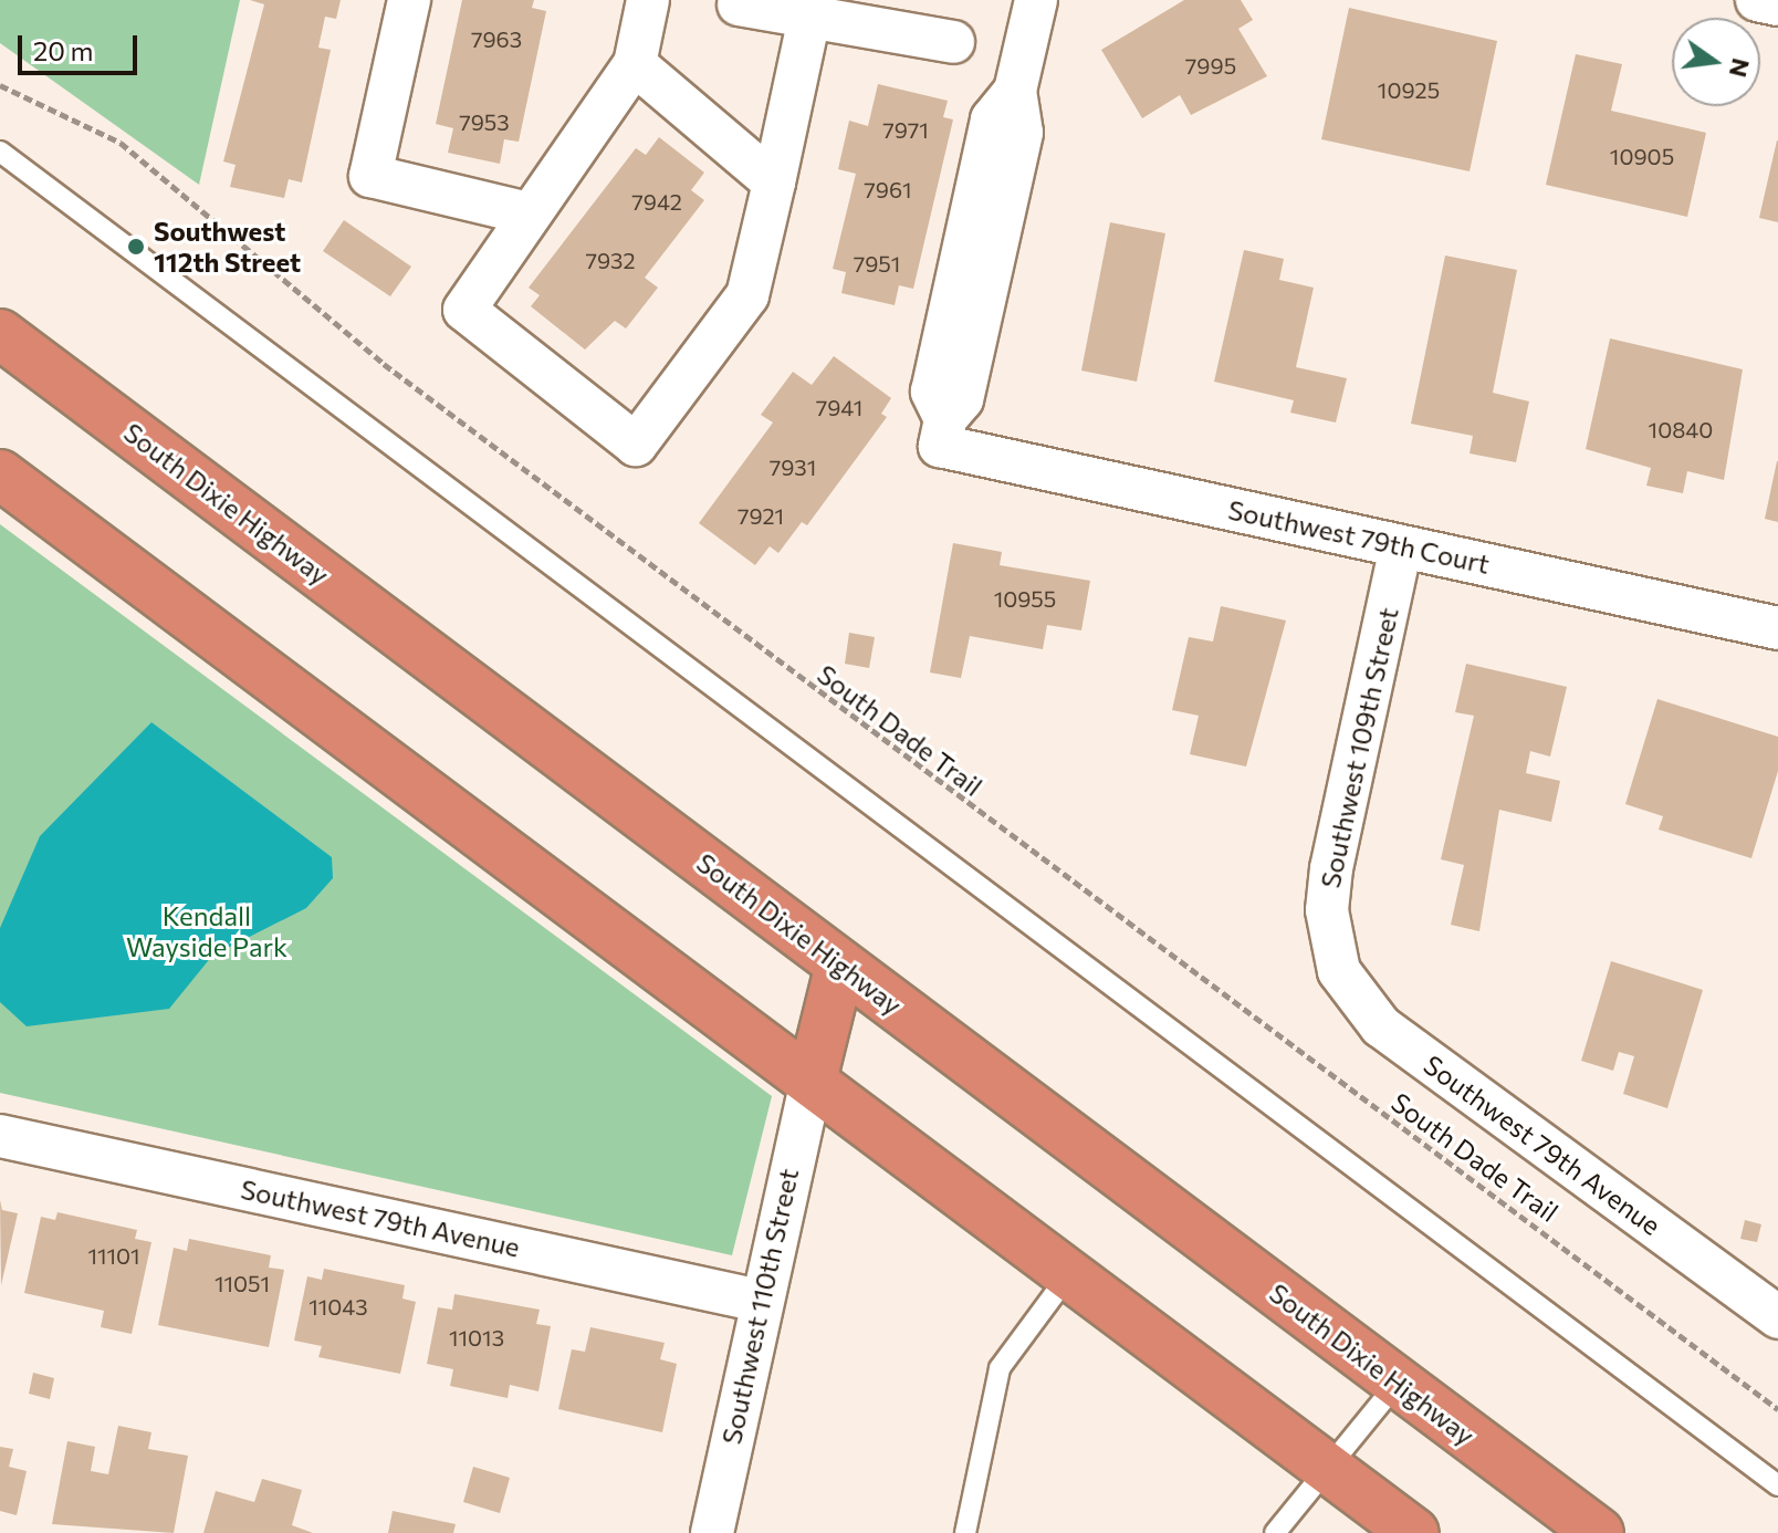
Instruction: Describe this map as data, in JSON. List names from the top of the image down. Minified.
{"streets":{"highway":["South Dixie Highway"],"street":["Southwest 79th Court","Southwest 109th Street","Southwest 79th Avenue","Southwest 110th Street"],"path":["South Dade Trail"]},"crossings":[["Southwest 79th Court","Southwest 109th Street"],["Southwest 109th Street","Southwest 79th Avenue"],["Southwest 79th Avenue","Southwest 110th Street"]],"parks":["Kendall Wayside Park"],"places":["Southwest 112th Street"],"house_numbers":["7963","7995","10925","7953","7971","10905","7961","7942","7932","7951","7941","10840","7931","7921","10955","11101","11051","11043","11013"],"scale_bar":"20 m","north":"right"}
